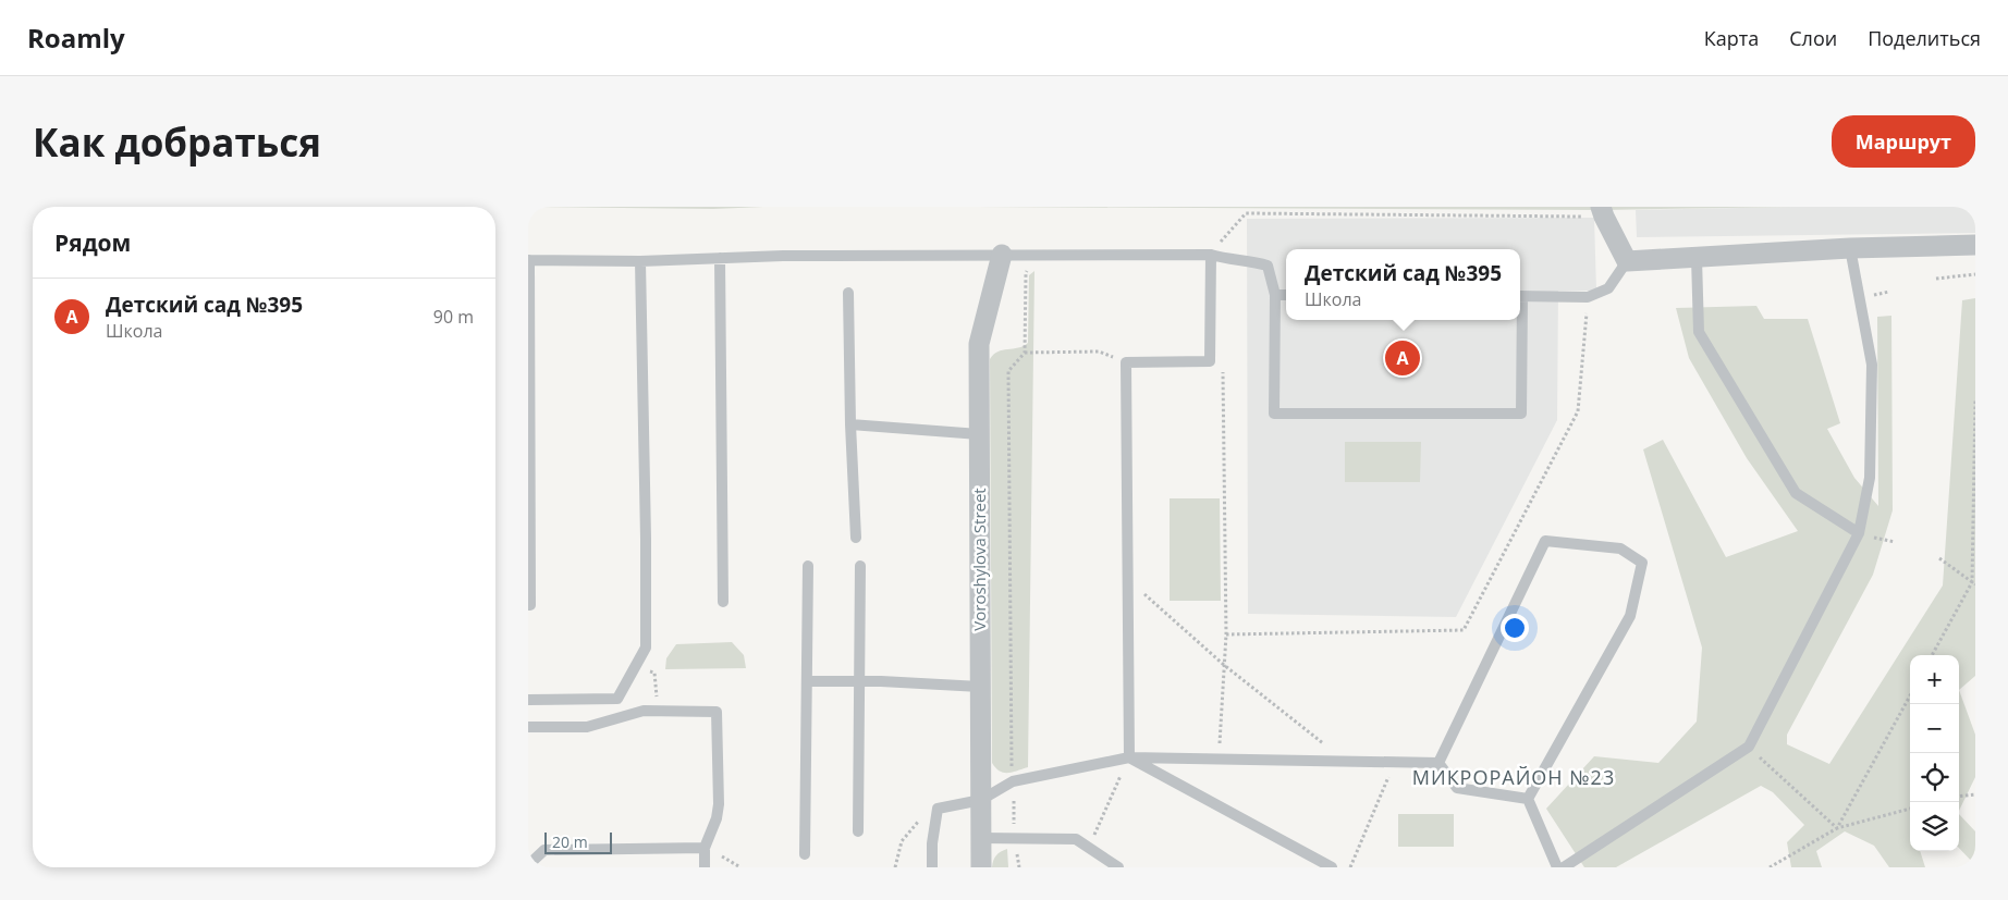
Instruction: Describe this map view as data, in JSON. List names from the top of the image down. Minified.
{"streets":{"street":["Voroshylova Street"]},"districts":["МИКРОРАЙОН №23"],"scale_bar":"20 m","page":{"header":"Roamly","nav":["Карта","Слои","Поделиться"],"buttons":"Маршрут","title":"Как добраться","heading":"Рядом","popup":["Детский сад №395","Школа"],"list":[{"mark":"A","name":"Детский сад №395","note":"Школа","value":"90 m"}],"pins":"A","map_buttons":["+","−"],"scale":"20 m"}}
